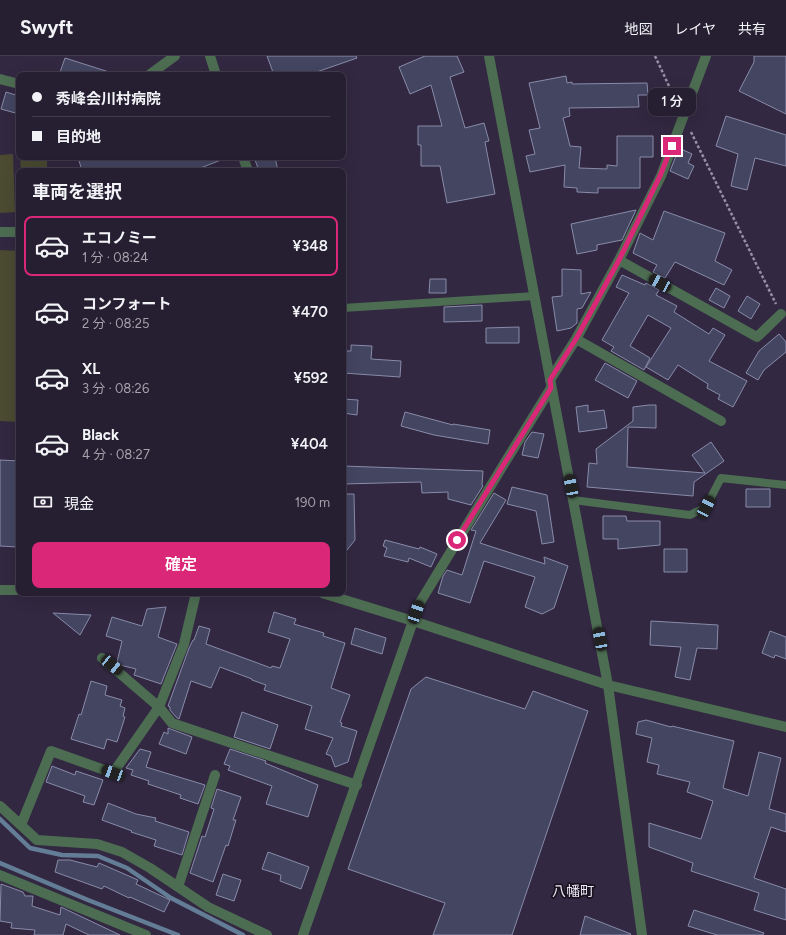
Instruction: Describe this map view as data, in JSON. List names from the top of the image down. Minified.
{"districts":["八幡町"],"page":{"header":"Swyft","nav":["地図","レイヤ","共有"],"banner":["秀峰会川村病院","目的地"],"bubble":"1 分","heading":"車両を選択","list":[{"name":"エコノミー","note":"1 分 · 08:24","value":"¥348"},{"name":"コンフォート","note":"2 分 · 08:25","value":"¥470"},{"name":"XL","note":"3 分 · 08:26","value":"¥592"},{"name":"Black","note":"4 分 · 08:27","value":"¥404"}],"pay":["現金","190 m"],"buttons":"確定"}}
